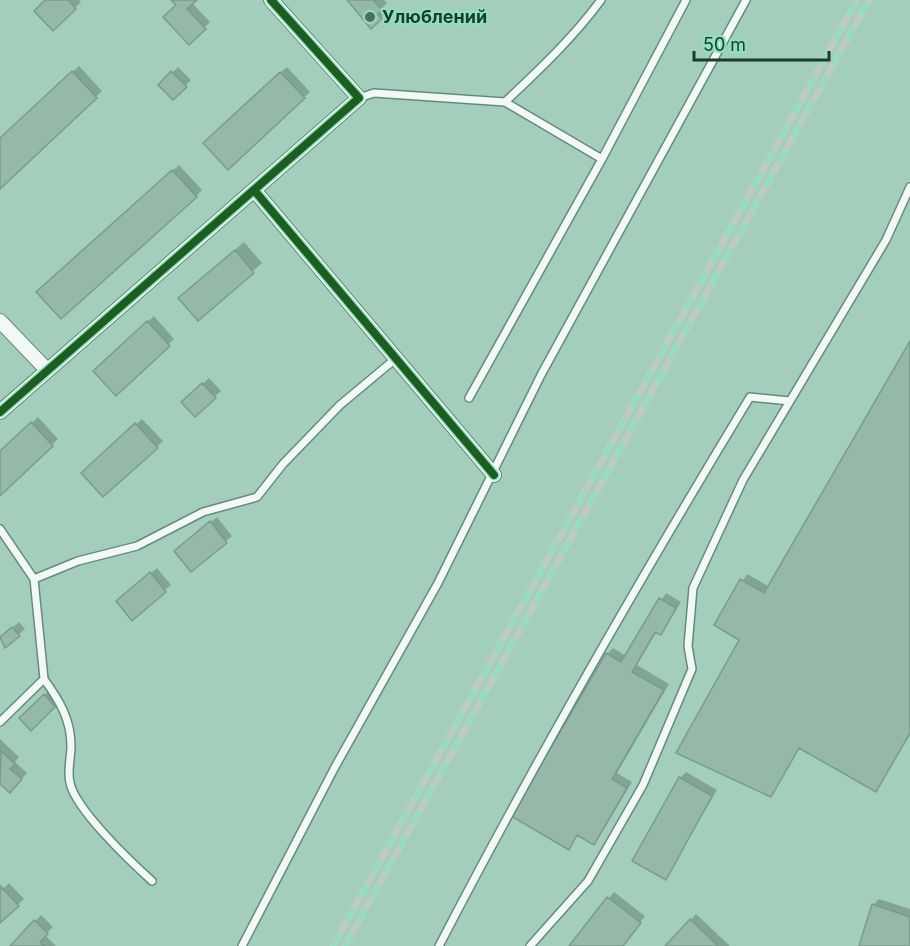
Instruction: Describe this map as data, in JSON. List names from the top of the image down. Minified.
{"places":["Улюблений"],"scale_bar":"50 m"}
